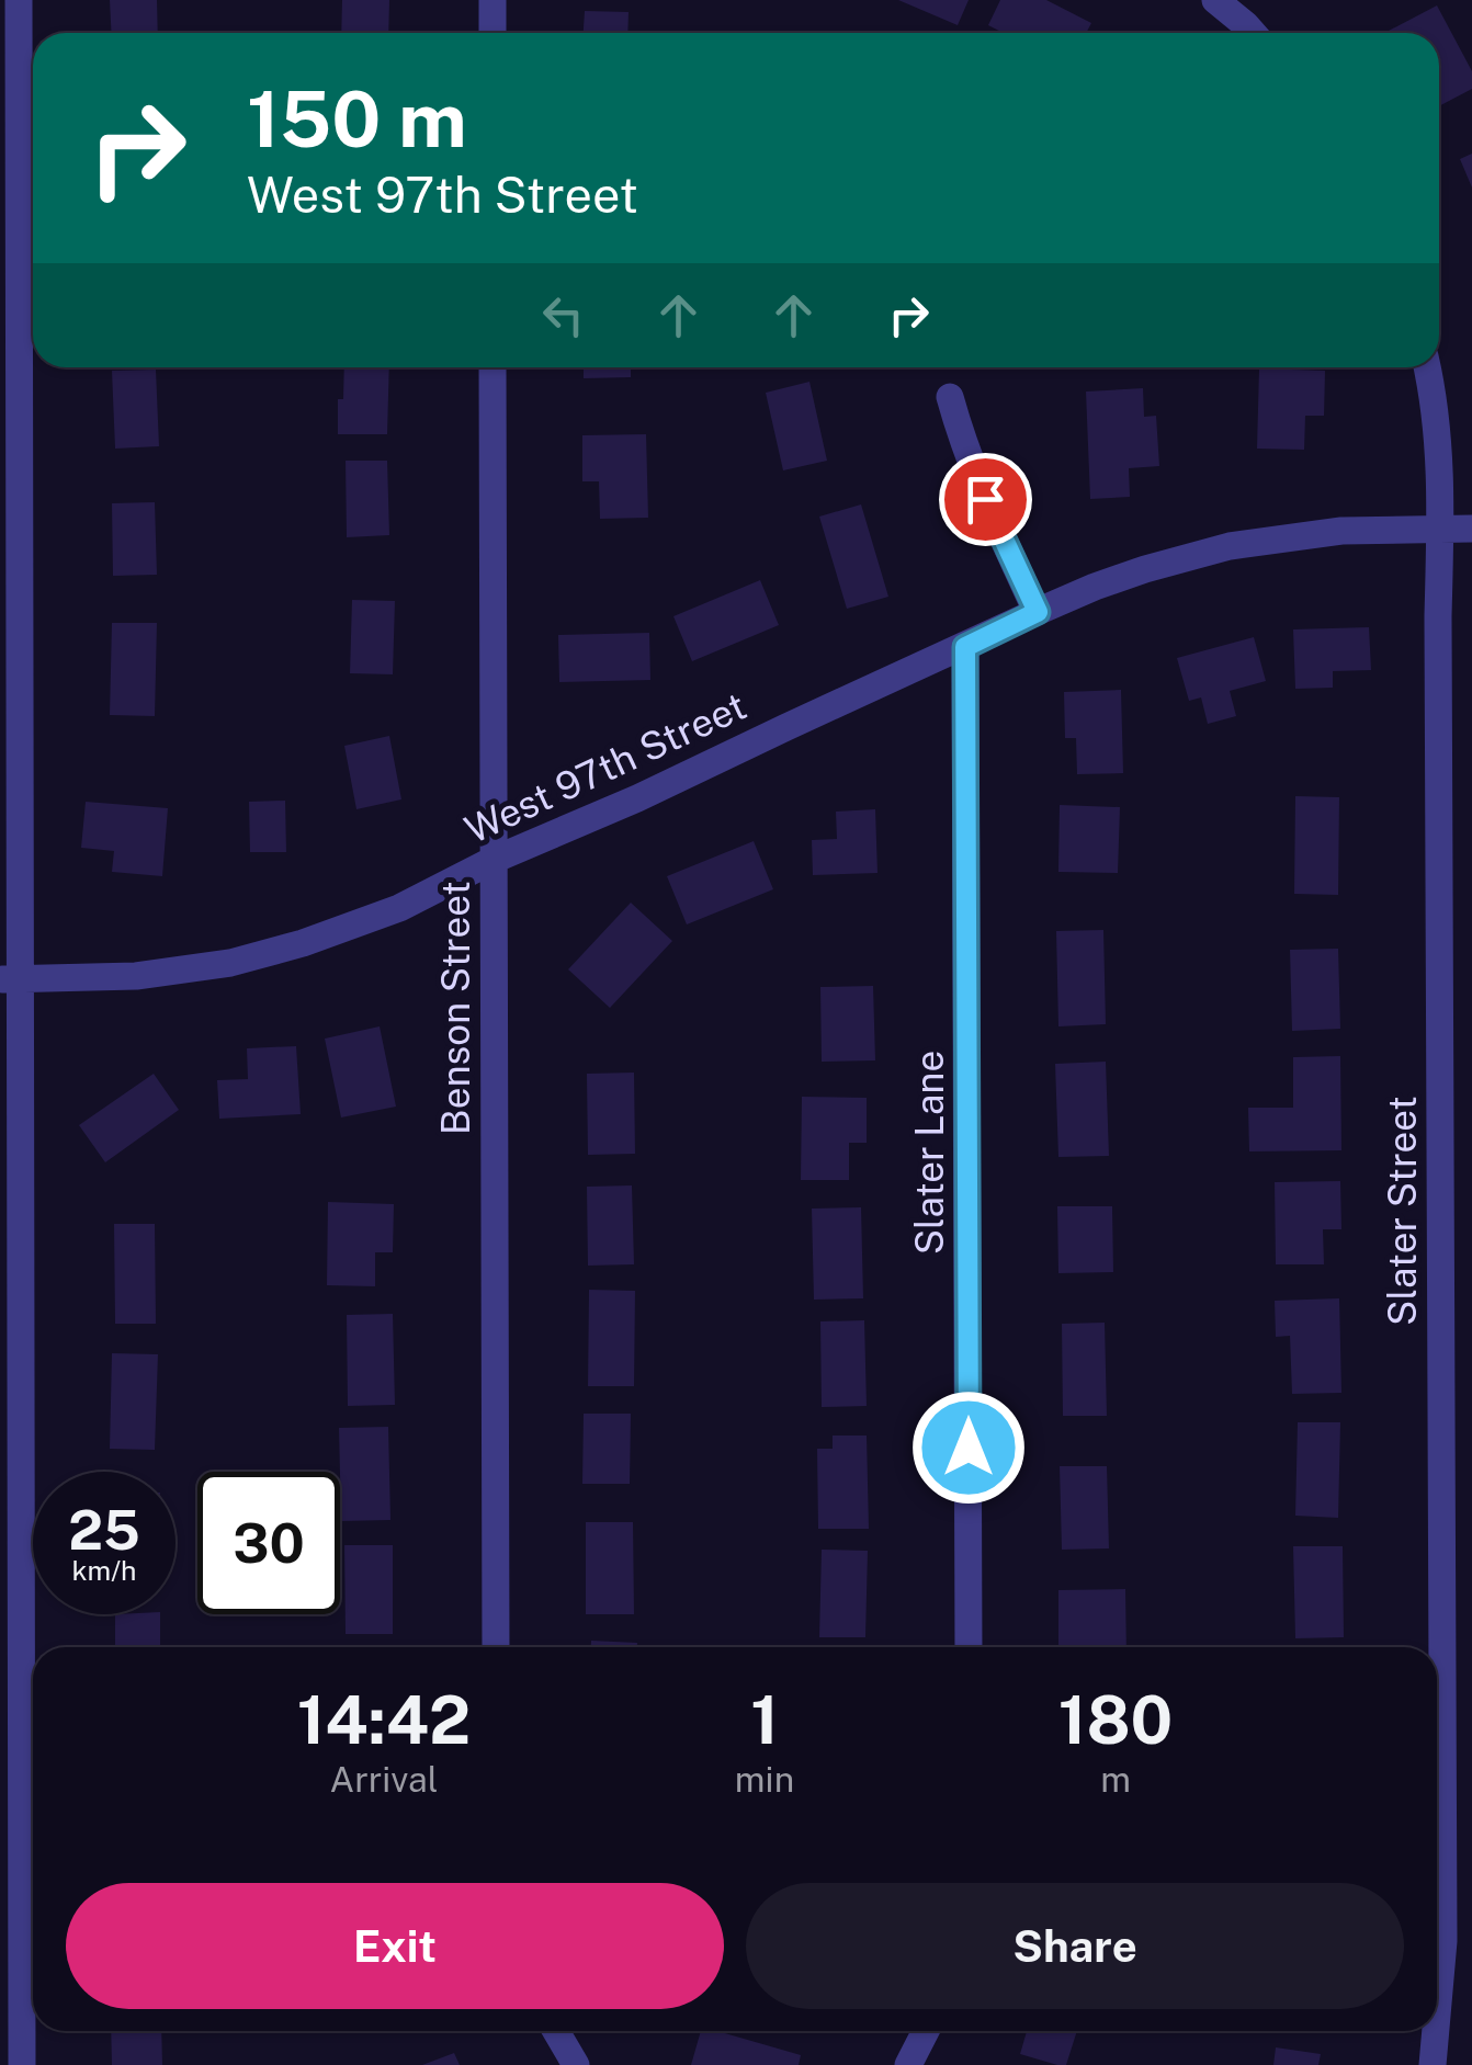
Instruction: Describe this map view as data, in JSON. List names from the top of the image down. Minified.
{"streets":{"street":["West 97th Street","Benson Street","Slater Lane","Slater Street"]},"crossings":[["West 97th Street","Benson Street"],["West 97th Street","Slater Lane"],["West 97th Street","Slater Street"]],"page":{"turn":["150 m","West 97th Street"],"speed":"25 km/h","limit":"30","eta":["14:42","Arrival","1","min","180","m"],"buttons":["Exit","Share"]}}
